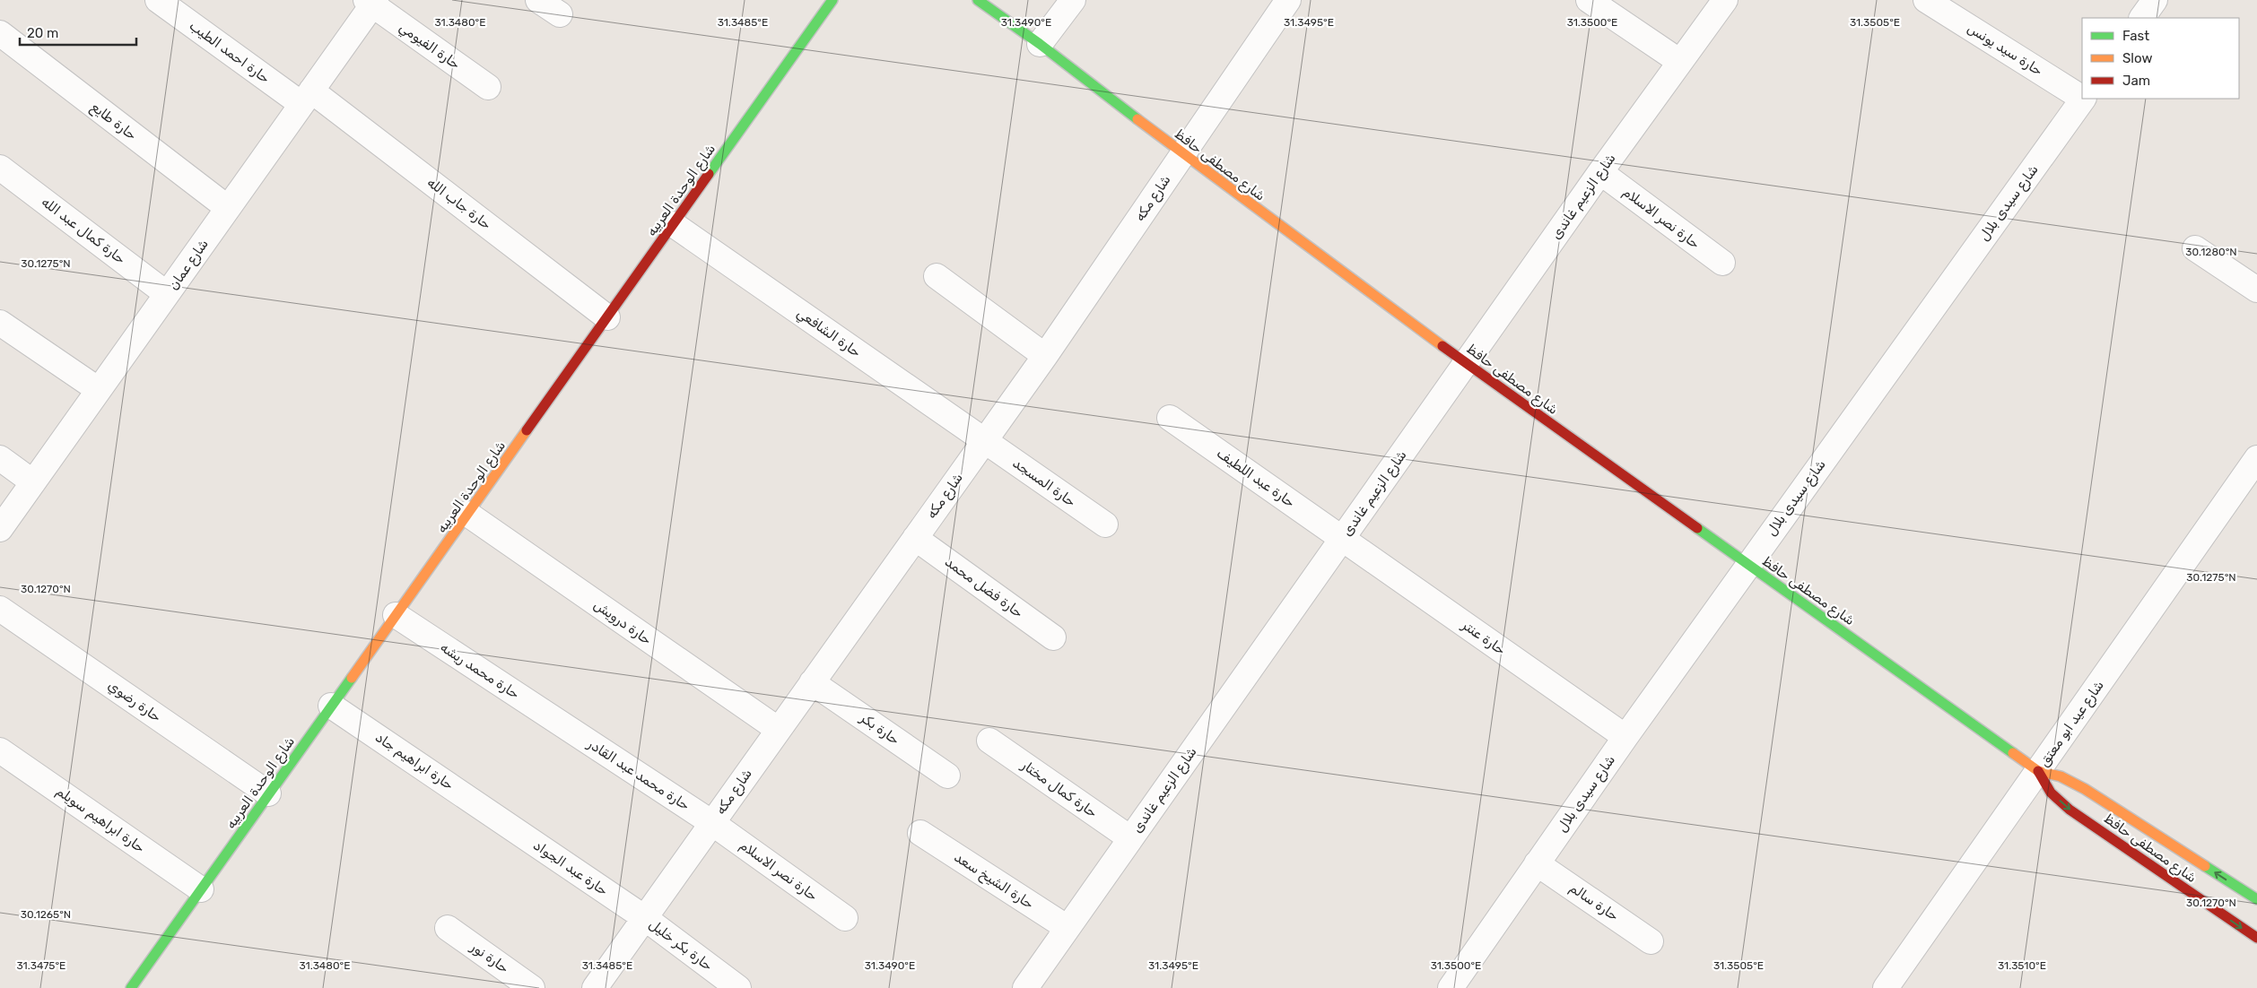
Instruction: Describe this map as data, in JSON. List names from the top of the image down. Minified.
{"streets":{"street":["حارة الفيومي","حارة سيد يونس","حارة احمد الطيب","حارة طايع","شارع مصطفى حافظ","شارع الوحدة العربيه","شارع الزعيم غاندى","شارع مكه","شارع سيدى بلال","حارة جاب الله","حارة نصر الاسلام","حارة كمال عبد الله","شارع عمان","حارة الشافعي","حارة عبد اللطيف","حارة المسجد","حارة فضل محمد","حارة درويش","حارة عنتر","حارة محمد ريشه","حارة رضوي","شارع عيد ابو معتق","حارة بكر","حارة ابراهيم جاد","حارة محمد عبد القادر","حارة كمال مختار","حارة ابراهيم سويلم","حارة عبد الجواد","حارة الشيخ سعد","حارة سالم","حارة بكر خليل","حارة نور"]},"crossings":[["حارة الفيومي","شارع عمان"],["حارة احمد الطيب","حارة جاب الله"],["حارة احمد الطيب","شارع عمان"],["حارة طايع","شارع عمان"],["شارع مصطفى حافظ","شارع الزعيم غاندى"],["شارع مصطفى حافظ","شارع مكه"],["شارع مصطفى حافظ","شارع سيدى بلال"],["شارع مصطفى حافظ","شارع عيد ابو معتق"],["شارع الوحدة العربيه","حارة جاب الله"],["شارع الوحدة العربيه","حارة الشافعي"],["شارع الوحدة العربيه","حارة درويش"],["شارع الوحدة العربيه","حارة محمد ريشه"],["شارع الوحدة العربيه","حارة رضوي"],["شارع الوحدة العربيه","حارة ابراهيم جاد"],["شارع الوحدة العربيه","حارة ابراهيم سويلم"],["شارع الزعيم غاندى","حارة نصر الاسلام"],["شارع الزعيم غاندى","حارة عبد اللطيف"],["شارع الزعيم غاندى","حارة عنتر"],["شارع الزعيم غاندى","حارة كمال مختار"],["شارع الزعيم غاندى","حارة الشيخ سعد"],["شارع مكه","حارة نصر الاسلام"],["شارع مكه","حارة الشافعي"],["شارع مكه","حارة المسجد"],["شارع مكه","حارة فضل محمد"],["شارع مكه","حارة درويش"],["شارع مكه","حارة بكر"],["شارع مكه","حارة محمد عبد القادر"],["شارع مكه","حارة عبد الجواد"],["شارع مكه","حارة بكر خليل"],["شارع سيدى بلال","حارة عنتر"],["شارع سيدى بلال","حارة سالم"],["حارة جاب الله","شارع عمان"],["حارة نصر الاسلام","حارة محمد عبد القادر"],["حارة كمال عبد الله","شارع عمان"],["حارة الشافعي","حارة المسجد"],["حارة عبد اللطيف","حارة عنتر"],["حارة محمد ريشه","حارة محمد عبد القادر"],["حارة ابراهيم جاد","حارة عبد الجواد"],["حارة عبد الجواد","حارة بكر خليل"]],"legend":["Fast","Slow","Jam"],"scale_bar":"20 m","coordinates":["31.3480°E","31.3485°E","31.3490°E","31.3495°E","31.3500°E","31.3505°E","30.1280°N","30.1275°N","30.1270°N","30.1265°N","31.3475°E","31.3510°E"]}
